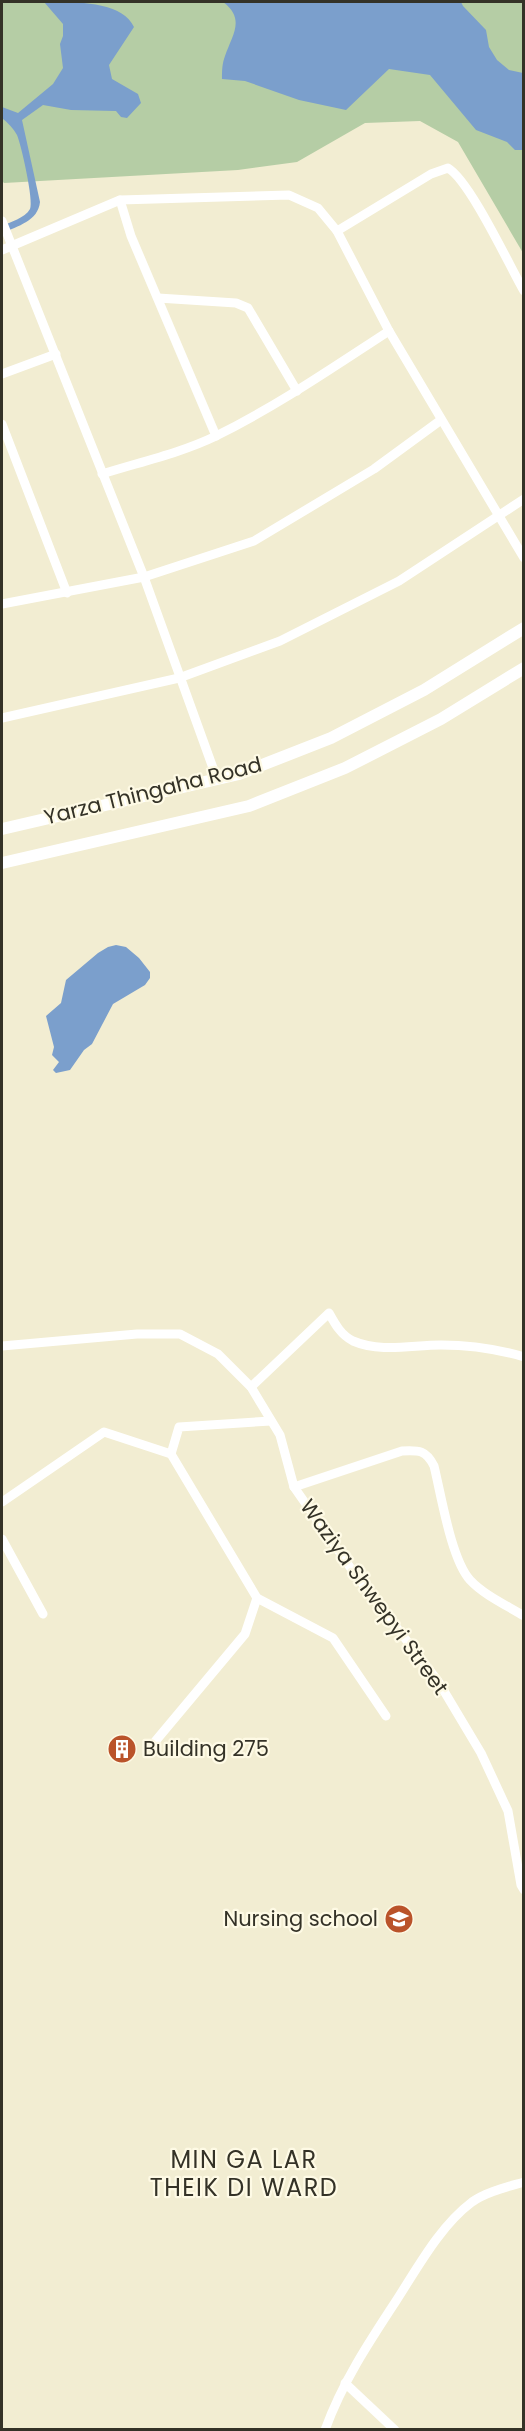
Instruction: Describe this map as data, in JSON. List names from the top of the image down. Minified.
{"streets":{"main road":["Yarza Thingaha Road"],"street":["Waziya Shwepyi Street"]},"districts":["MIN GA LAR THEIK DI WARD"],"places":{"building":["Building 275"],"school or university":["Nursing school"]}}
